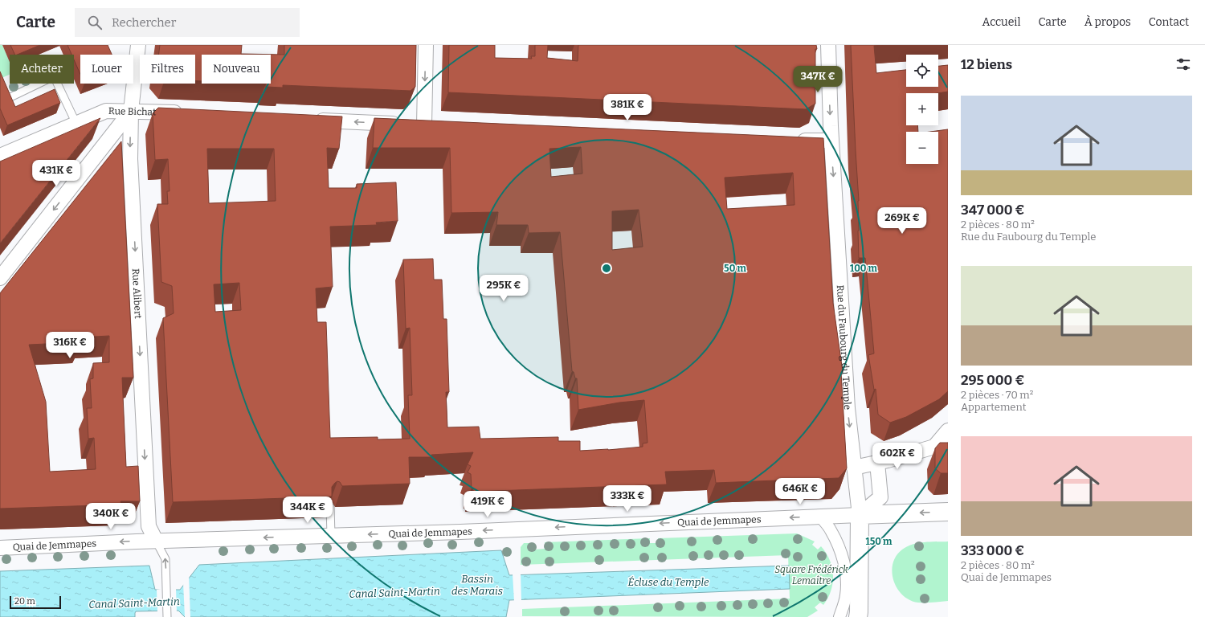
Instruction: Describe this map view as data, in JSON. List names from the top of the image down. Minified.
{"streets":{"street":["Rue Bichat","Rue Alibert","Rue du Faubourg du Temple","Quai de Jemmapes"]},"crossings":[["Rue Bichat","Rue Alibert"],["Rue Alibert","Quai de Jemmapes"],["Rue du Faubourg du Temple","Quai de Jemmapes"]],"one_way":["Rue Alibert","Rue du Faubourg du Temple","Quai de Jemmapes"],"water":["Bassin des Marais","Écluse du Temple","Canal Saint-Martin"],"parks":["Square Frédérick Lemaître"],"scale_bar":"20 m","page":{"header":"Carte","search":"Rechercher","nav":["Accueil","Carte","À propos","Contact"],"heading":"12 biens","map_buttons":["+","−"],"chip":["Acheter","Louer","Filtres","Nouveau"],"price":["347K €","381K €","431K €","269K €","295K €","316K €","602K €","646K €","333K €","419K €","344K €","340K €"],"list":[{"name":"347 000 €","note":"2 pièces · 80 m² · Rue du Faubourg du Temple"},{"name":"295 000 €","note":"2 pièces · 70 m² · Appartement"},{"name":"333 000 €","note":"2 pièces · 80 m² · Quai de Jemmapes"}],"scale":"20 m"},"rings":["50 m","100 m","150 m"]}
